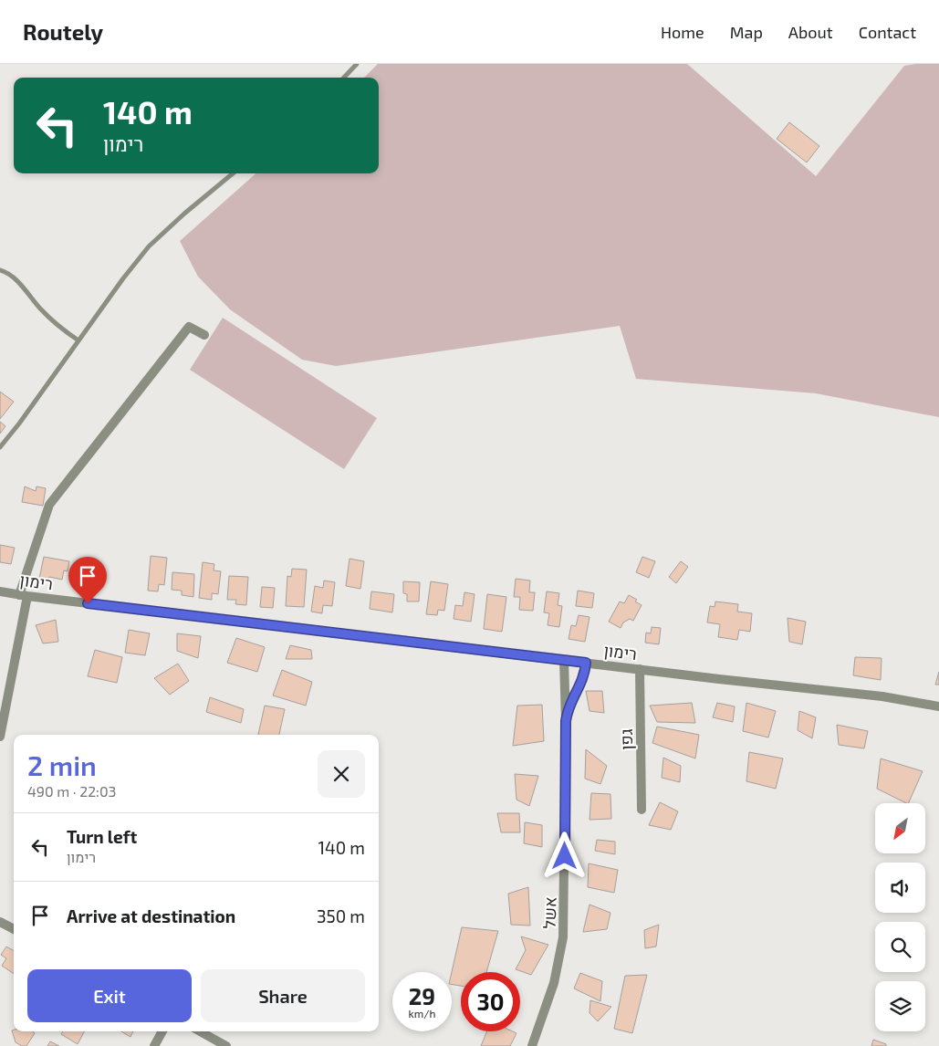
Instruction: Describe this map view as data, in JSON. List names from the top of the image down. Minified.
{"streets":{"street":["רימון","גפן","אשל"]},"crossings":[["רימון","גפן"],["רימון","אשל"]],"north":"bottom left","page":{"header":"Routely","nav":["Home","Map","About","Contact"],"turn":["140 m","רימון"],"heading":["2 min","490 m · 22:03"],"list":[{"name":"Turn left","note":"רימון","value":"140 m"},{"name":"Arrive at destination","value":"350 m"}],"buttons":["Exit","Share"],"speed":"29 km/h","limit":"30"}}
